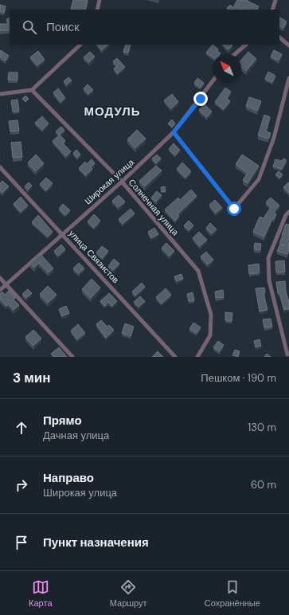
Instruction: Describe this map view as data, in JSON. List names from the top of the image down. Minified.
{"streets":{"street":["Широкая улица","Солнечная улица","улица Связистов"]},"crossings":[["Широкая улица","Солнечная улица"],["Широкая улица","улица Связистов"]],"districts":["МОДУЛЬ"],"north":"top left","page":{"search":"Поиск","heading":["3 мин","Пешком · 190 m"],"list":[["Прямо","Дачная улица","130 m"],["Направо","Широкая улица","60 m"],"Пункт назначения"],"nav":["Карта","Маршрут","Сохранённые"]}}
